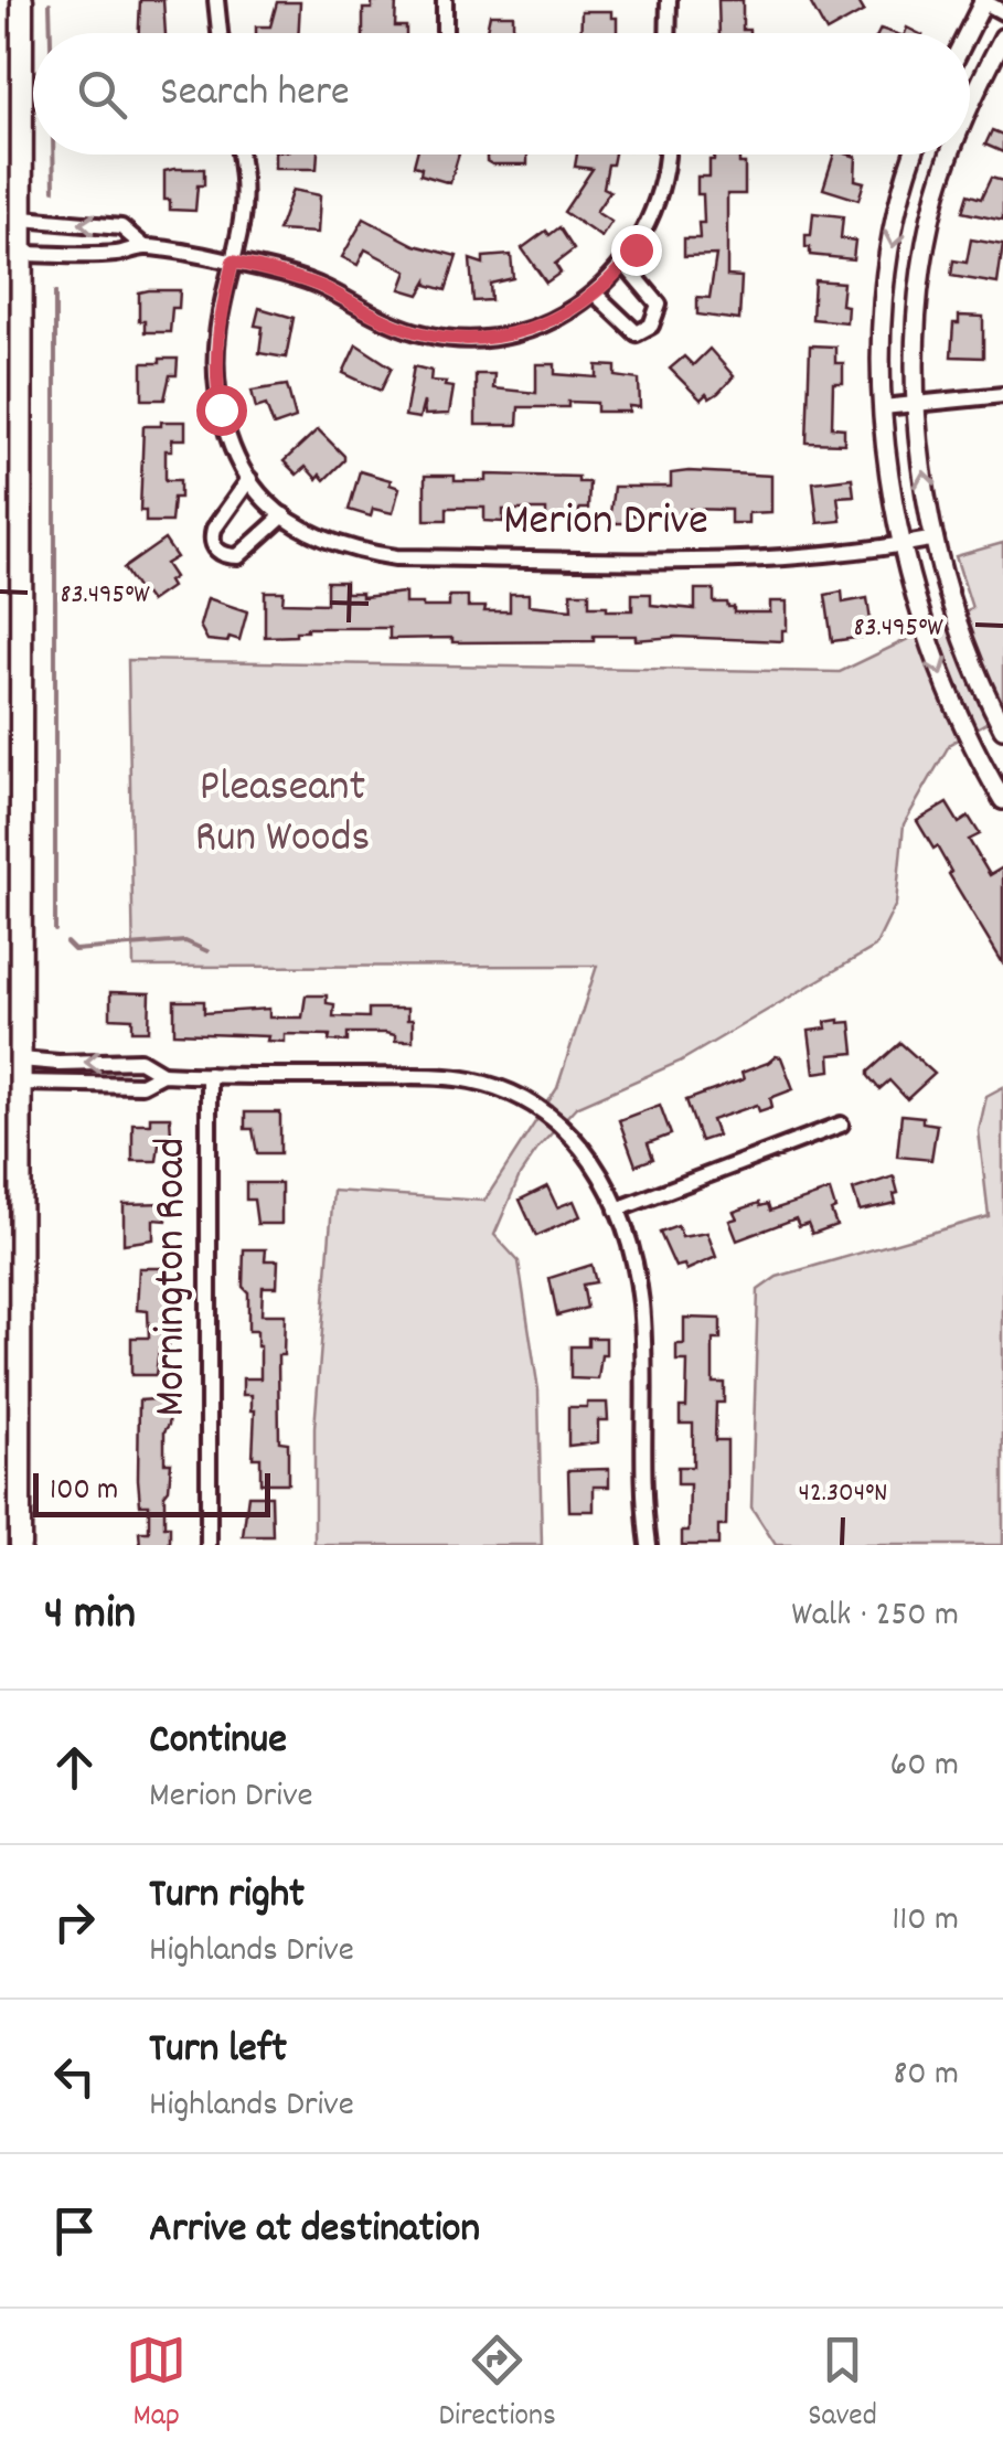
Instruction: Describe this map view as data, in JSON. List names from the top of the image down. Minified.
{"streets":{"street":["Merion Drive","Mornington Road"]},"parks":["Pleaseant Run Woods"],"scale_bar":"100 m","page":{"search":"Search here","scale":"100 m","heading":["4 min","Walk · 250 m"],"list":[["Continue","Merion Drive","60 m"],["Turn right","Highlands Drive","110 m"],["Turn left","Highlands Drive","80 m"],"Arrive at destination"],"nav":["Map","Directions","Saved"]},"coordinates":["83.495°W","42.304°N"]}
